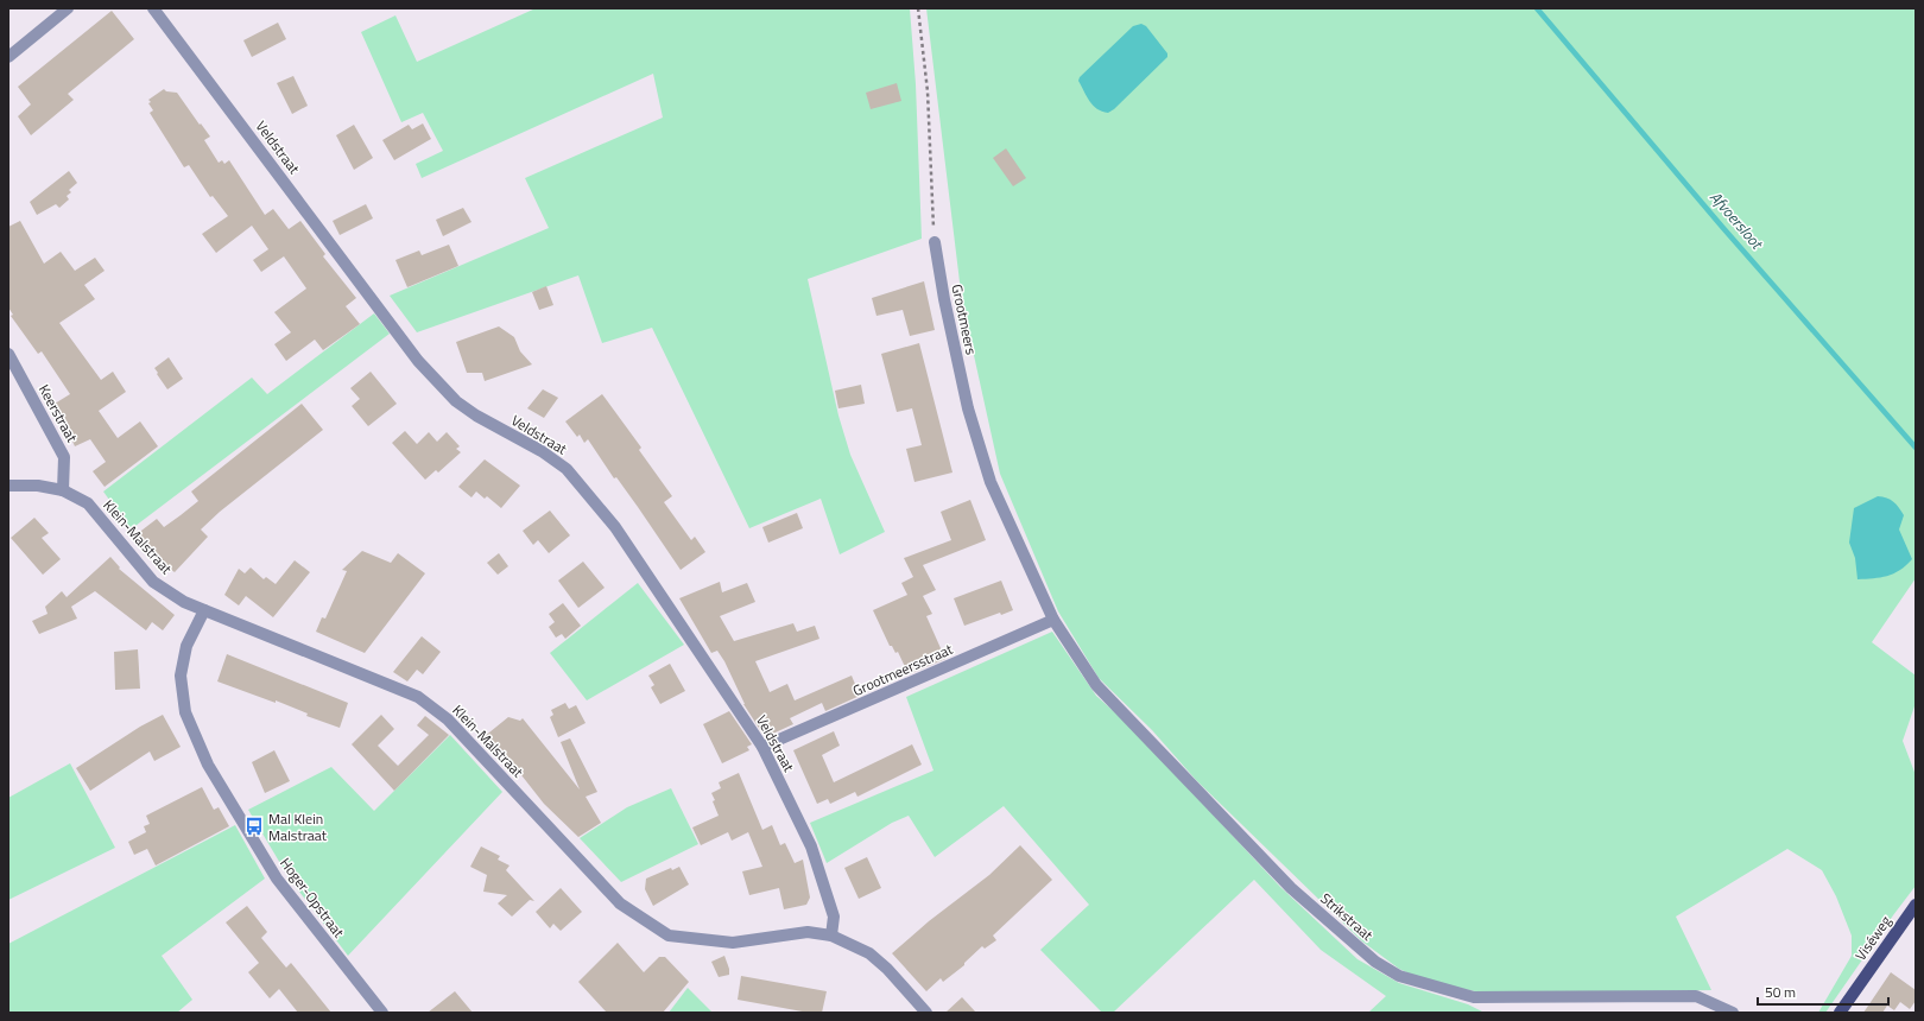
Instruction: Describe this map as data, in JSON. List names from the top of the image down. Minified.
{"streets":{"main road":["Viséweg"],"street":["Veldstraat","Grootmeers","Keerstraat","Klein-Malstraat","Grootmeersstraat","Hoger-Opstraat","Strikstraat"]},"crossings":[["Veldstraat","Klein-Malstraat"],["Veldstraat","Grootmeersstraat"],["Grootmeers","Grootmeersstraat"],["Grootmeers","Strikstraat"],["Keerstraat","Klein-Malstraat"],["Klein-Malstraat","Hoger-Opstraat"],["Grootmeersstraat","Strikstraat"]],"water":["Afvoersloot"],"places":{"bus stop":["Mal Klein Malstraat"]},"scale_bar":"50 m"}
